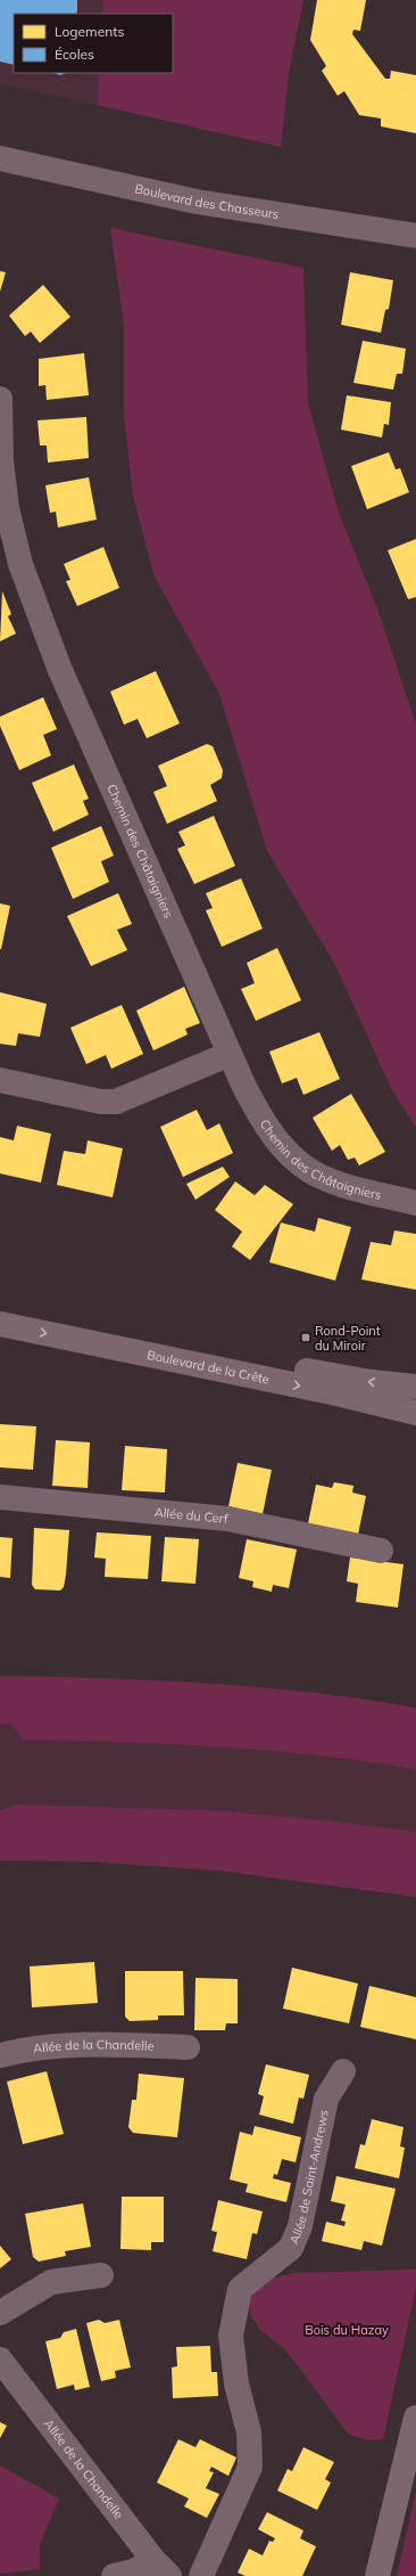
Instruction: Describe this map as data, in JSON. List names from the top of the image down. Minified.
{"streets":{"main road":["Boulevard de la Crête"],"street":["Boulevard des Chasseurs","Chemin des Châtaigniers","Allée du Cerf","Allée de la Chandelle","Allée de Saint-Andrews"]},"parks":["Bois du Hazay"],"places":{"transit":["Rond-Point du Miroir"]},"legend":["Logements","Écoles"]}
